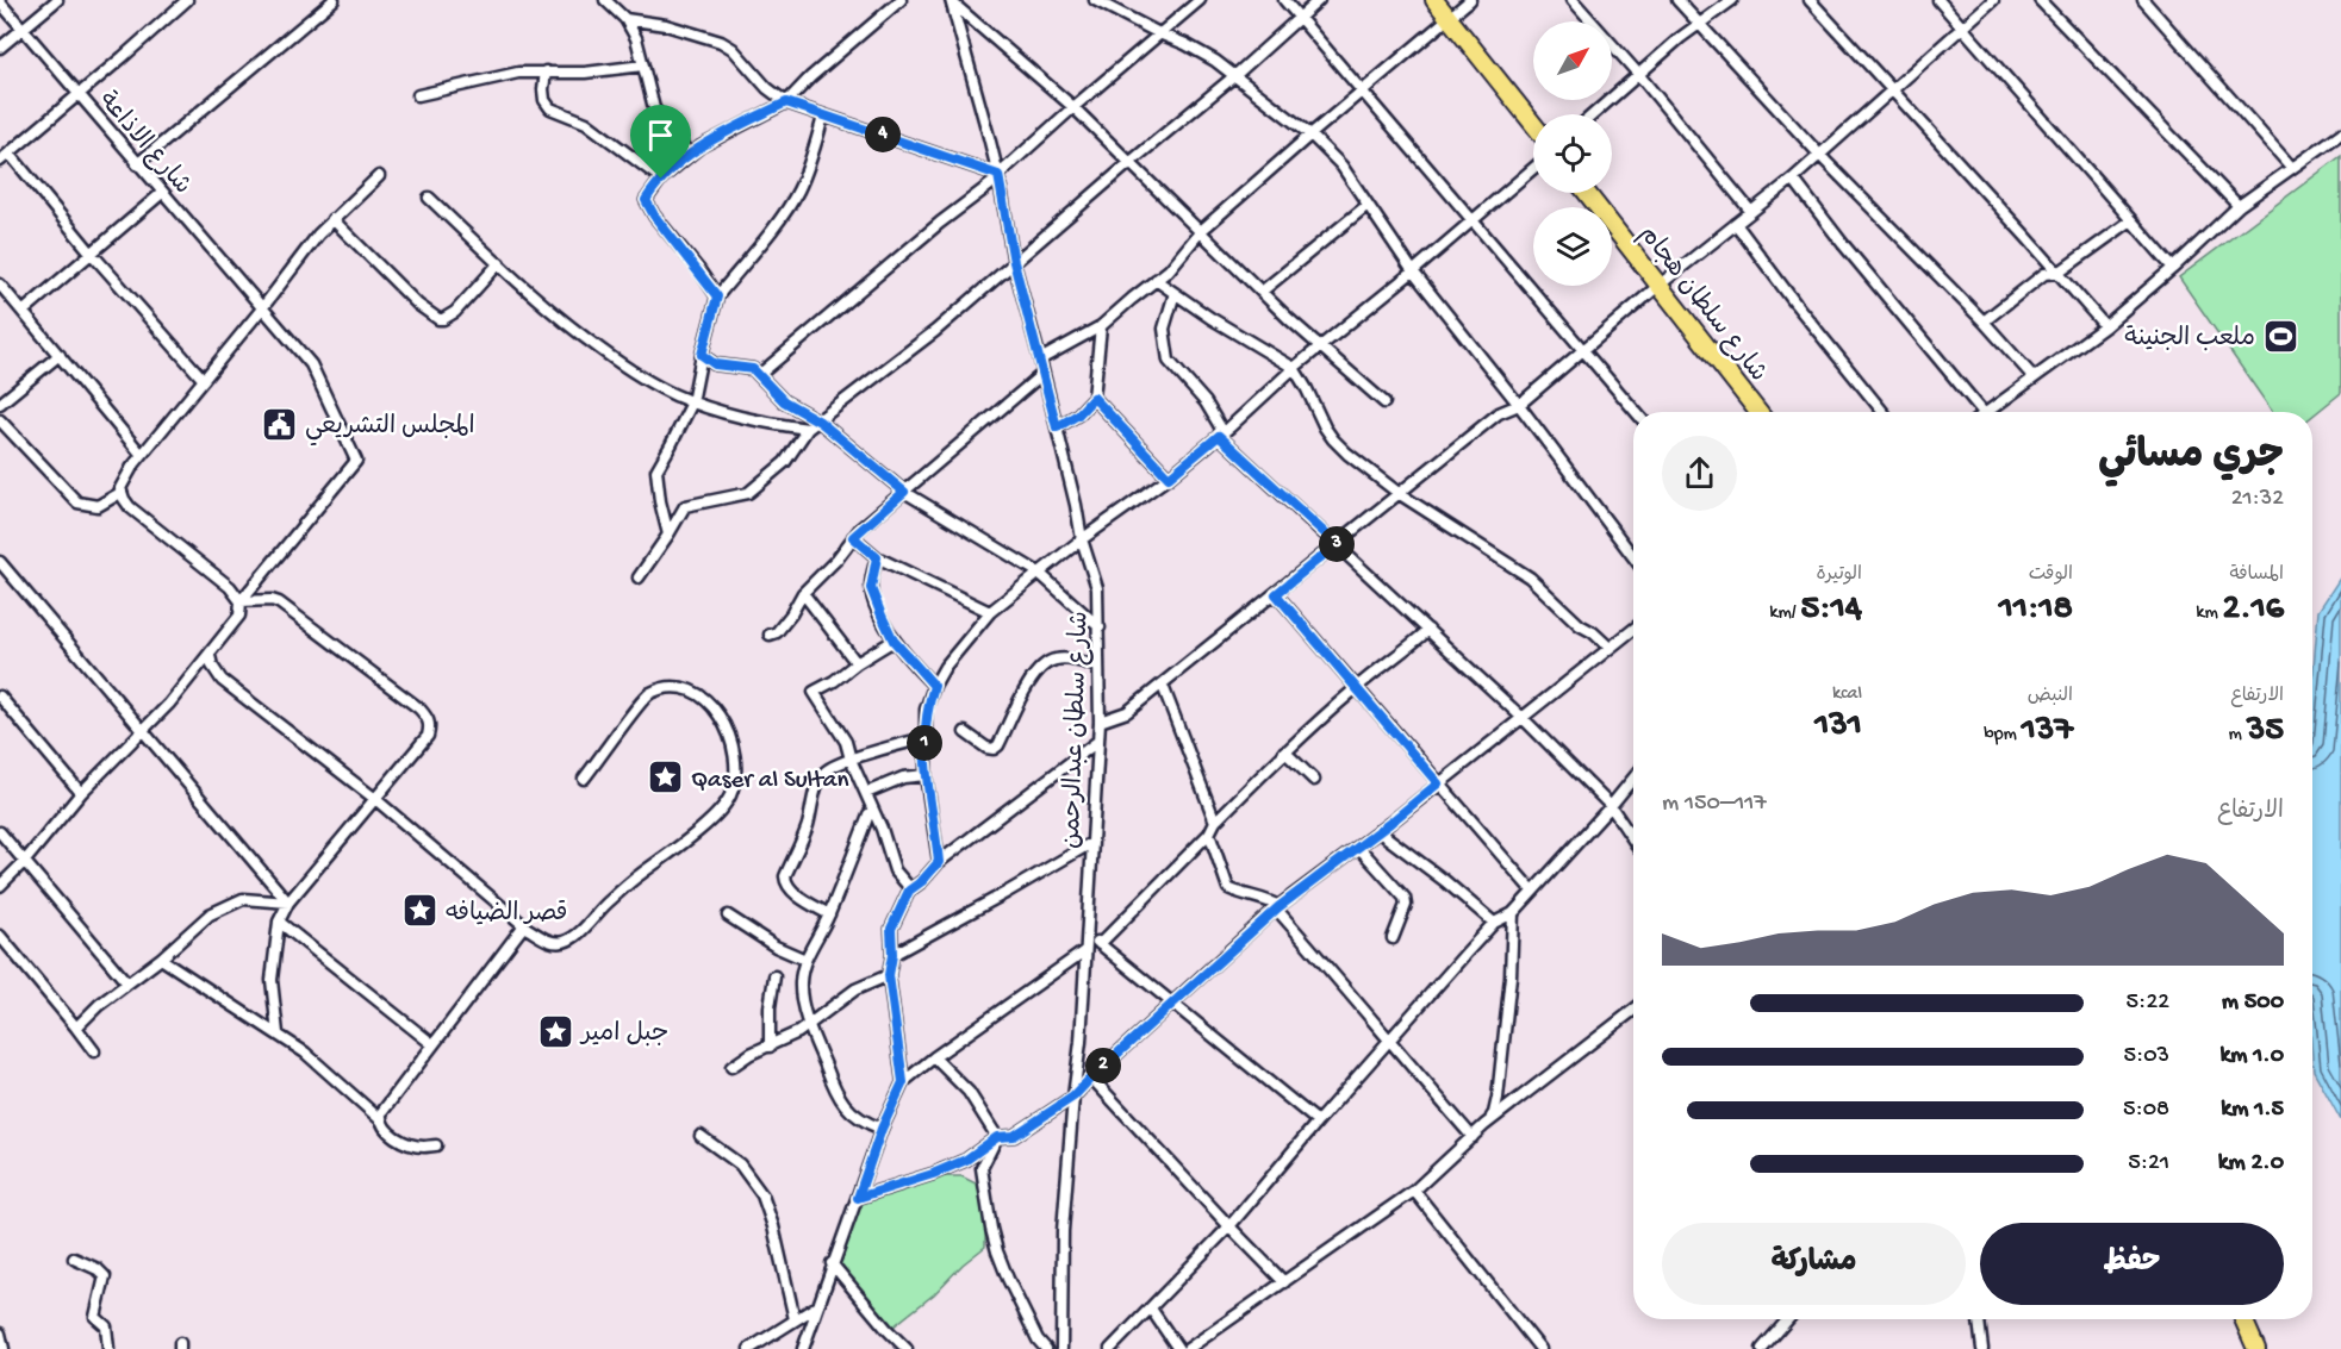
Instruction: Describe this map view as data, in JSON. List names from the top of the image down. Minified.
{"streets":{"highway":["شارع سلطان هجام"],"street":["شارع الاذاعة","شارع سلطان عبدالرحمن"]},"places":{"sports":["ملعب الجنينة"],"public building":["المجلس التشريعي"],"place":["Qaser al Sultan","قصر الضيافه","جبل امير"]},"north":"top right","page":{"pins":["4","3","1","2"],"heading":["جري مسائي","21:32"],"stats":[["المسافة","2.16 km"],["الوقت","11:18"],["الوتيرة","5:14 /km"],["الارتفاع","35 m"],["النبض","137 bpm"],["kcal","131"]],"chart":["الارتفاع","117–150 m"],"list":[{"name":"500 m","note":"5:22"},{"name":"1.0 km","note":"5:03"},{"name":"1.5 km","note":"5:08"},{"name":"2.0 km","note":"5:21"}],"buttons":["حفظ","مشاركة"]}}
